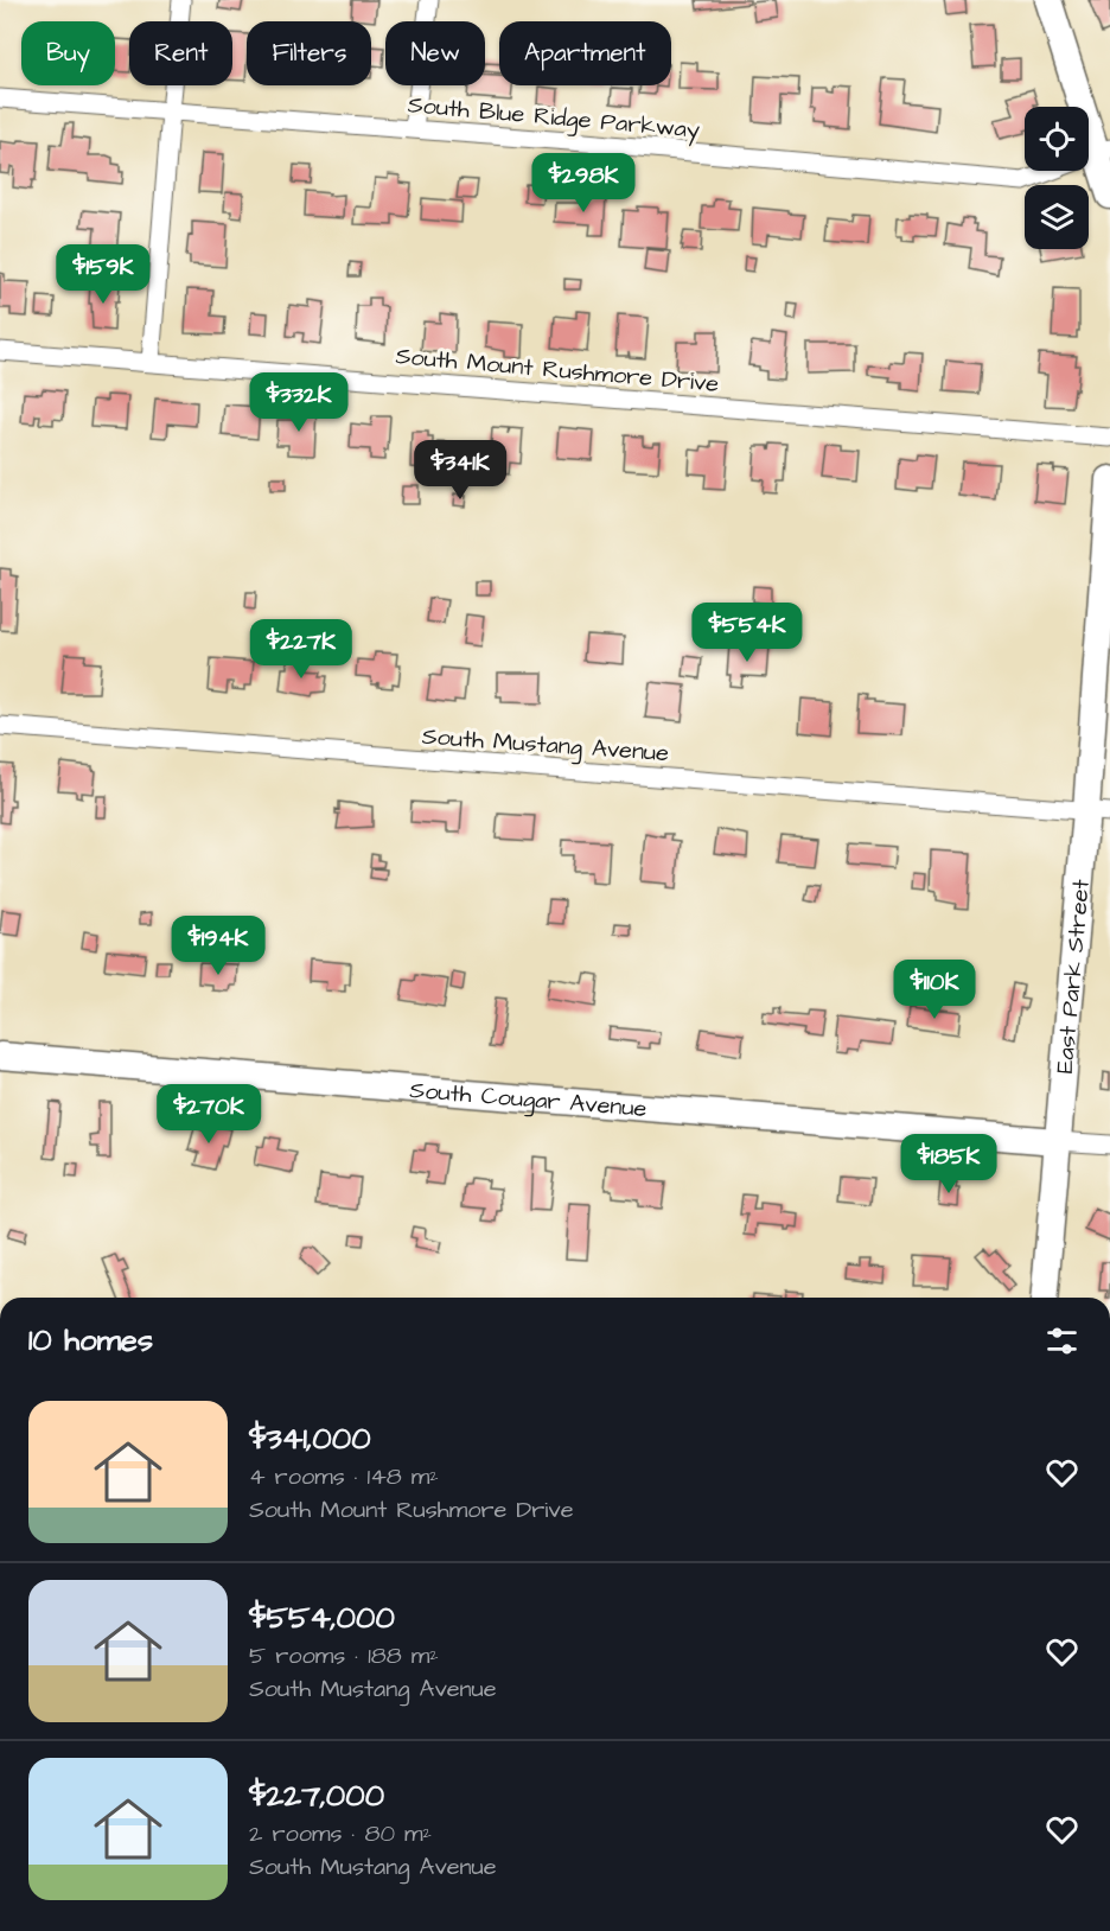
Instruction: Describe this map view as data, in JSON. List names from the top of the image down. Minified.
{"streets":{"street":["South Blue Ridge Parkway","South Mount Rushmore Drive","South Mustang Avenue","East Park Street","South Cougar Avenue"]},"crossings":[["South Mustang Avenue","East Park Street"],["East Park Street","South Cougar Avenue"]],"page":{"chip":["Buy","Rent","Filters","New","Apartment"],"price":["$298K","$159K","$332K","$341K","$554K","$227K","$194K","$110K","$270K","$185K"],"heading":"10 homes","list":[{"name":"$341,000","note":"4 rooms · 148 m² · South Mount Rushmore Drive"},{"name":"$554,000","note":"5 rooms · 188 m² · South Mustang Avenue"},{"name":"$227,000","note":"2 rooms · 80 m² · South Mustang Avenue"}]}}
